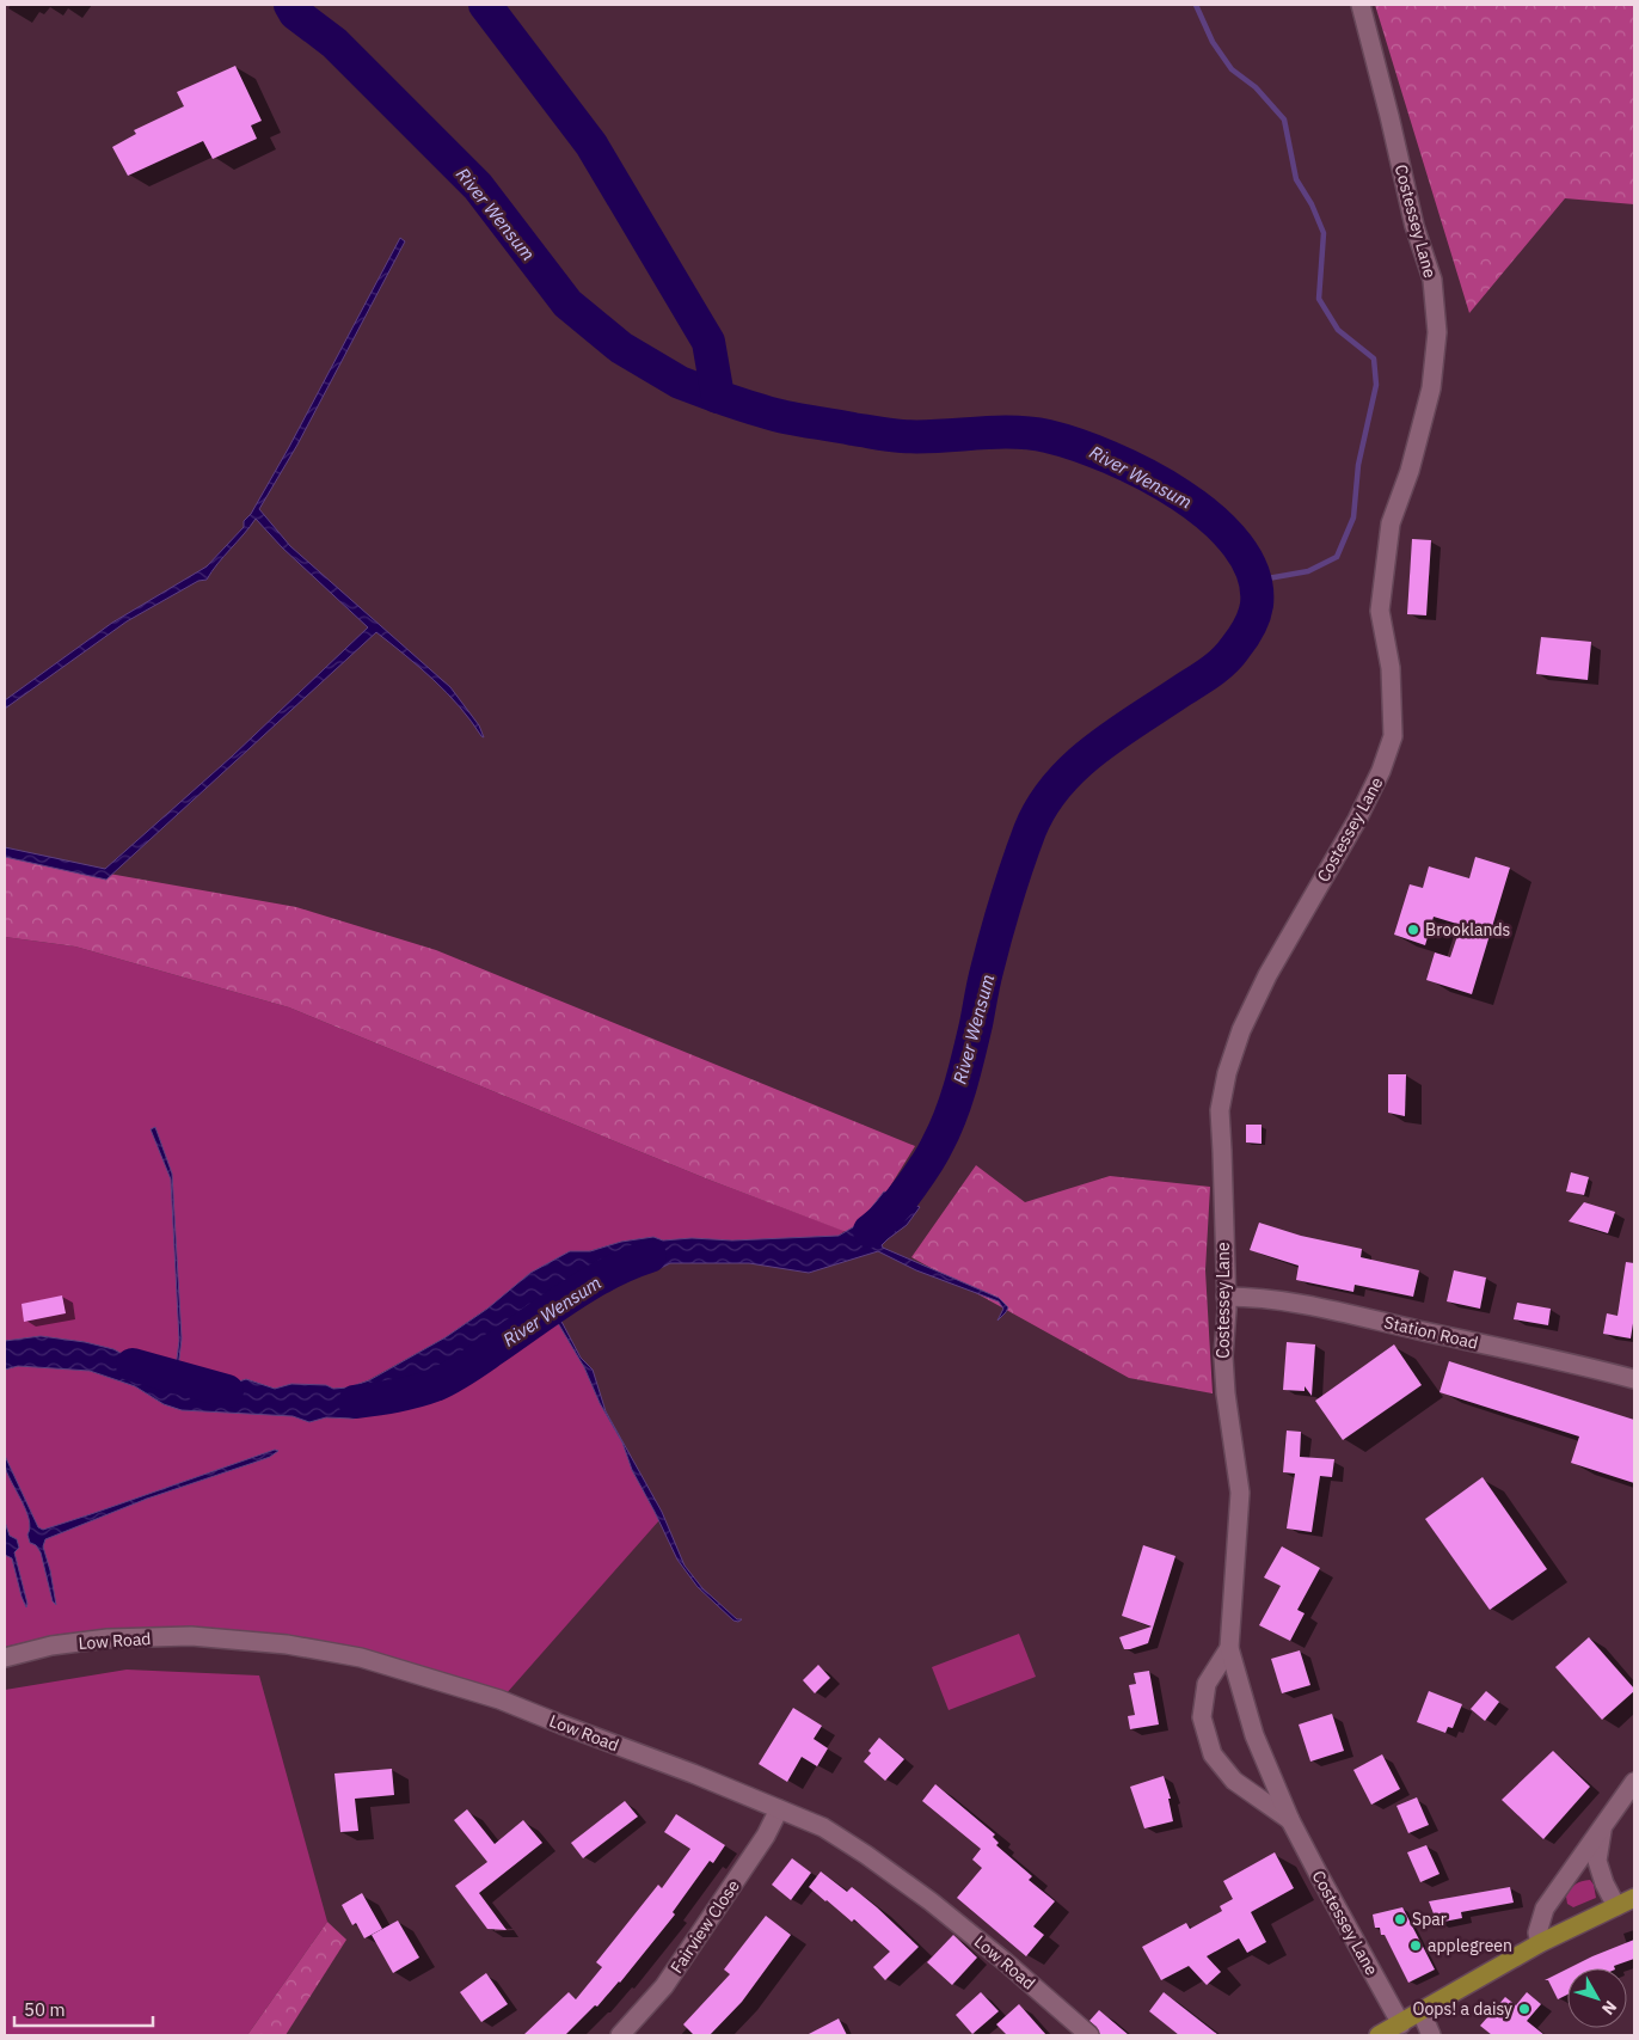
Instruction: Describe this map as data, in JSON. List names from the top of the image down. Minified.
{"streets":{"street":["Costessey Lane","Station Road","Low Road","Fairview Close"]},"crossings":[["Costessey Lane","Station Road"],["Low Road","Fairview Close"]],"water":["River Wensum"],"places":["Brooklands","Spar","applegreen","Oops! a daisy"],"scale_bar":"50 m","north":"bottom right"}
